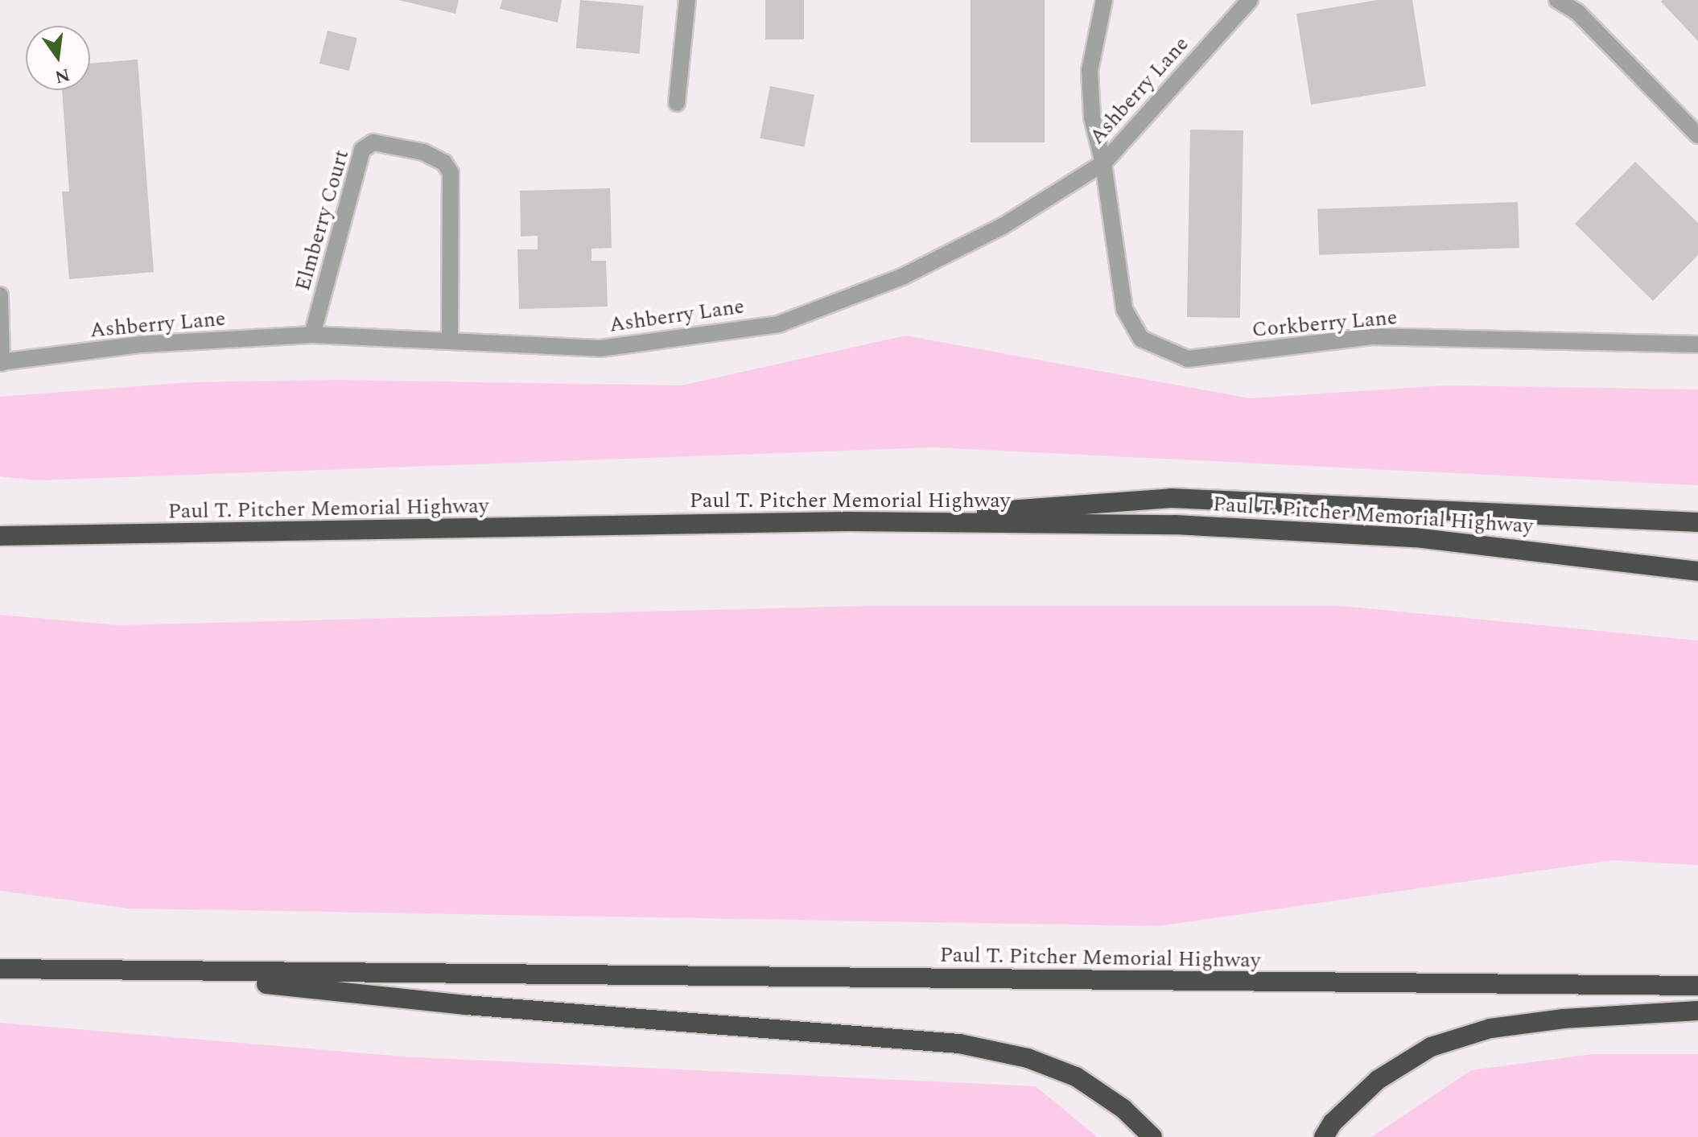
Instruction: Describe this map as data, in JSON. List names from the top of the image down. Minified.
{"streets":{"highway":["Paul T. Pitcher Memorial Highway"],"street":["Ashberry Lane","Elmberry Court","Corkberry Lane"]},"crossings":[["Ashberry Lane","Elmberry Court"],["Ashberry Lane","Corkberry Lane"]],"north":"bottom"}
